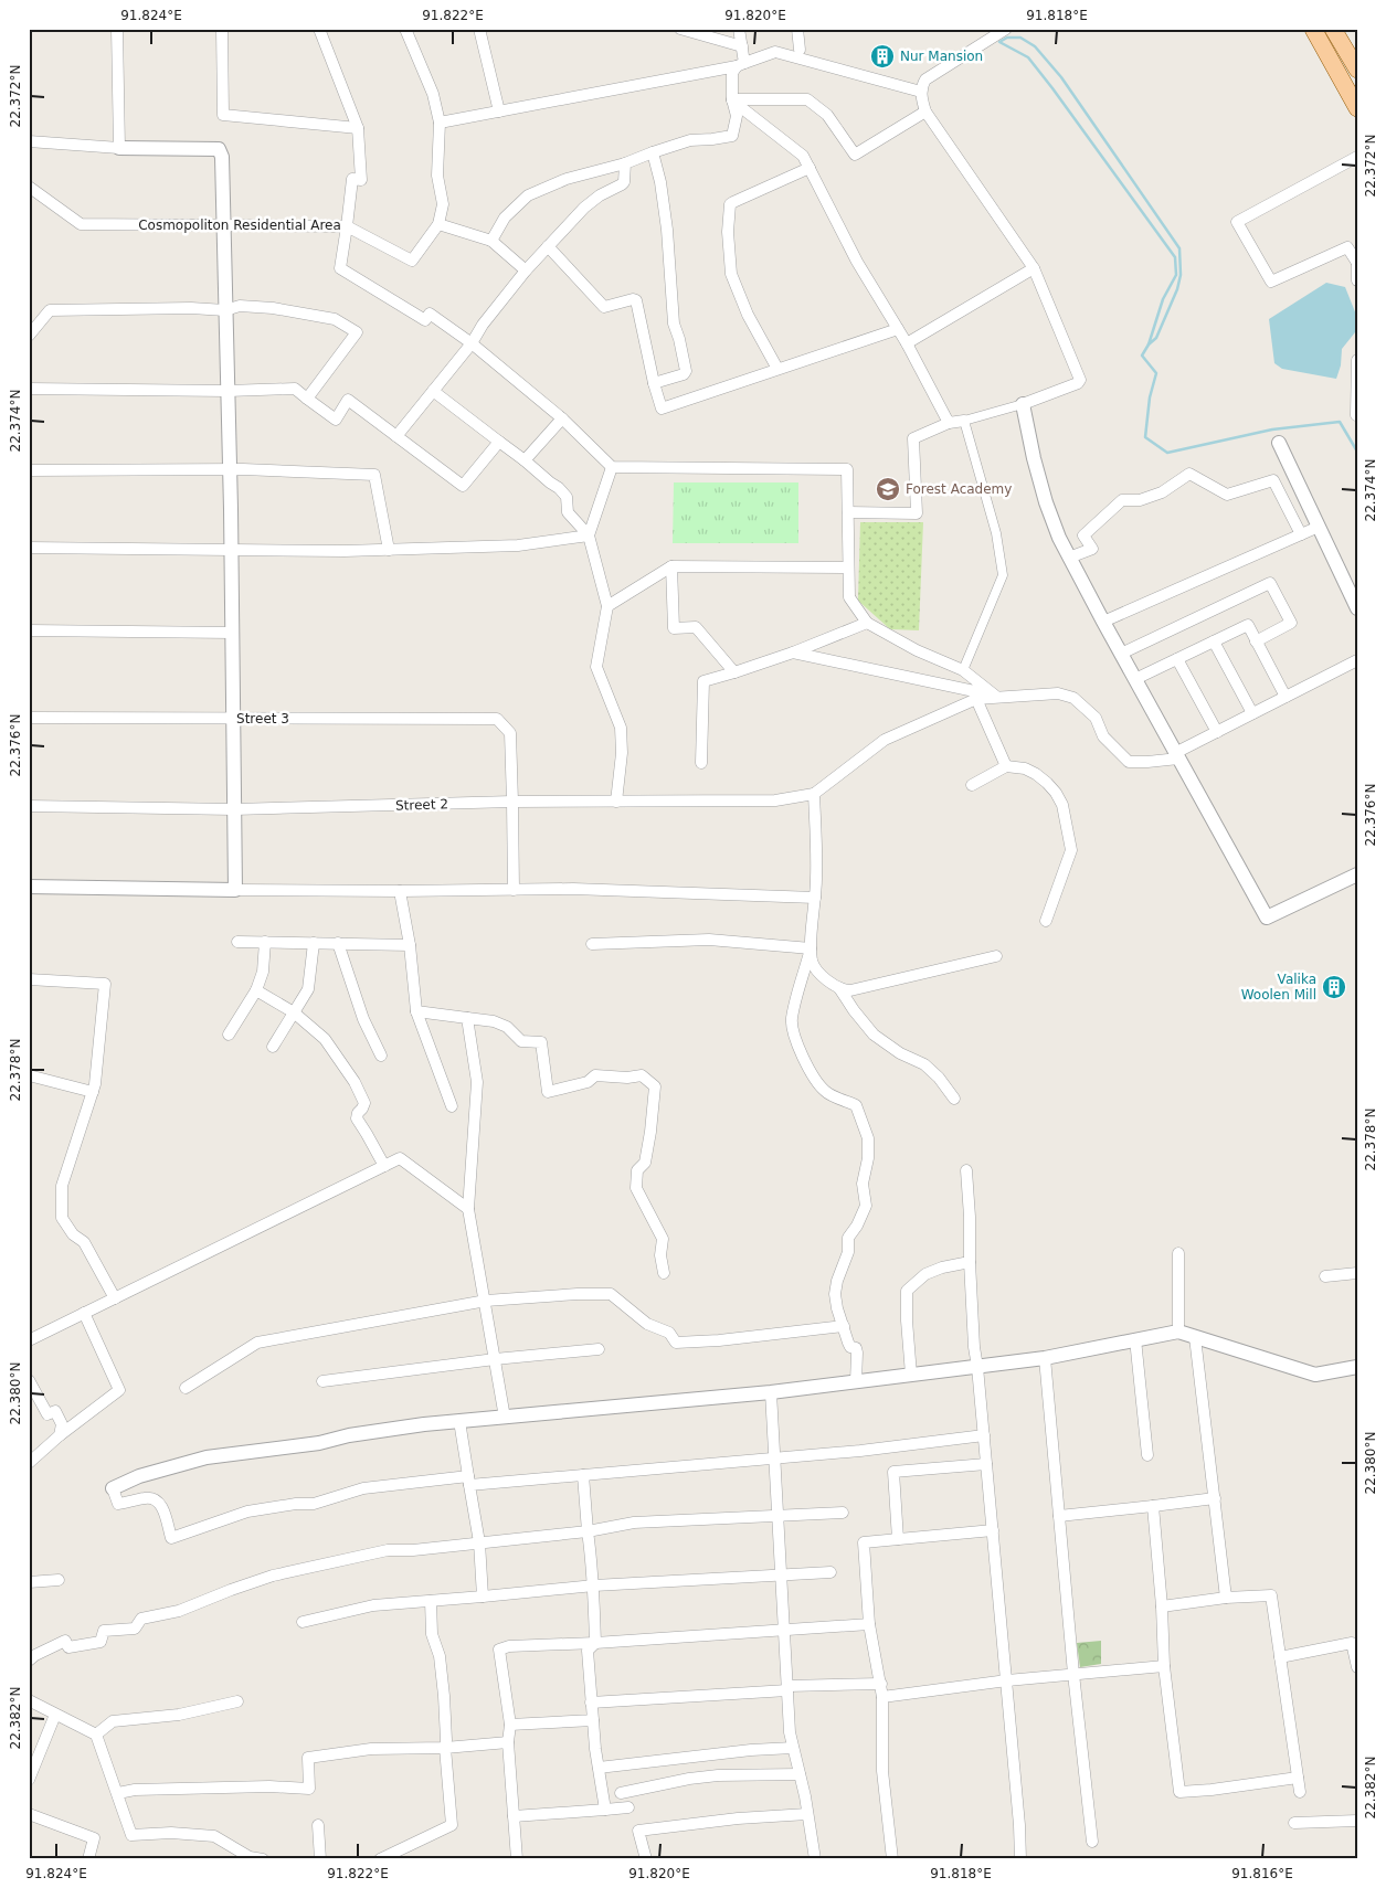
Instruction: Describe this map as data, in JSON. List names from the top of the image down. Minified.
{"streets":{"street":["Cosmopoliton Residential Area","Street 3","Street 2"]},"crossings":[["Street 3","Street 2"]],"places":{"building":["Nur Mansion","Valika Woolen Mill"],"school or university":["Forest Academy"]},"coordinates":["91.824°E","91.822°E","91.820°E","91.818°E","22.372°N","22.374°N","22.376°N","22.378°N","22.380°N","22.382°N","91.816°E"]}
